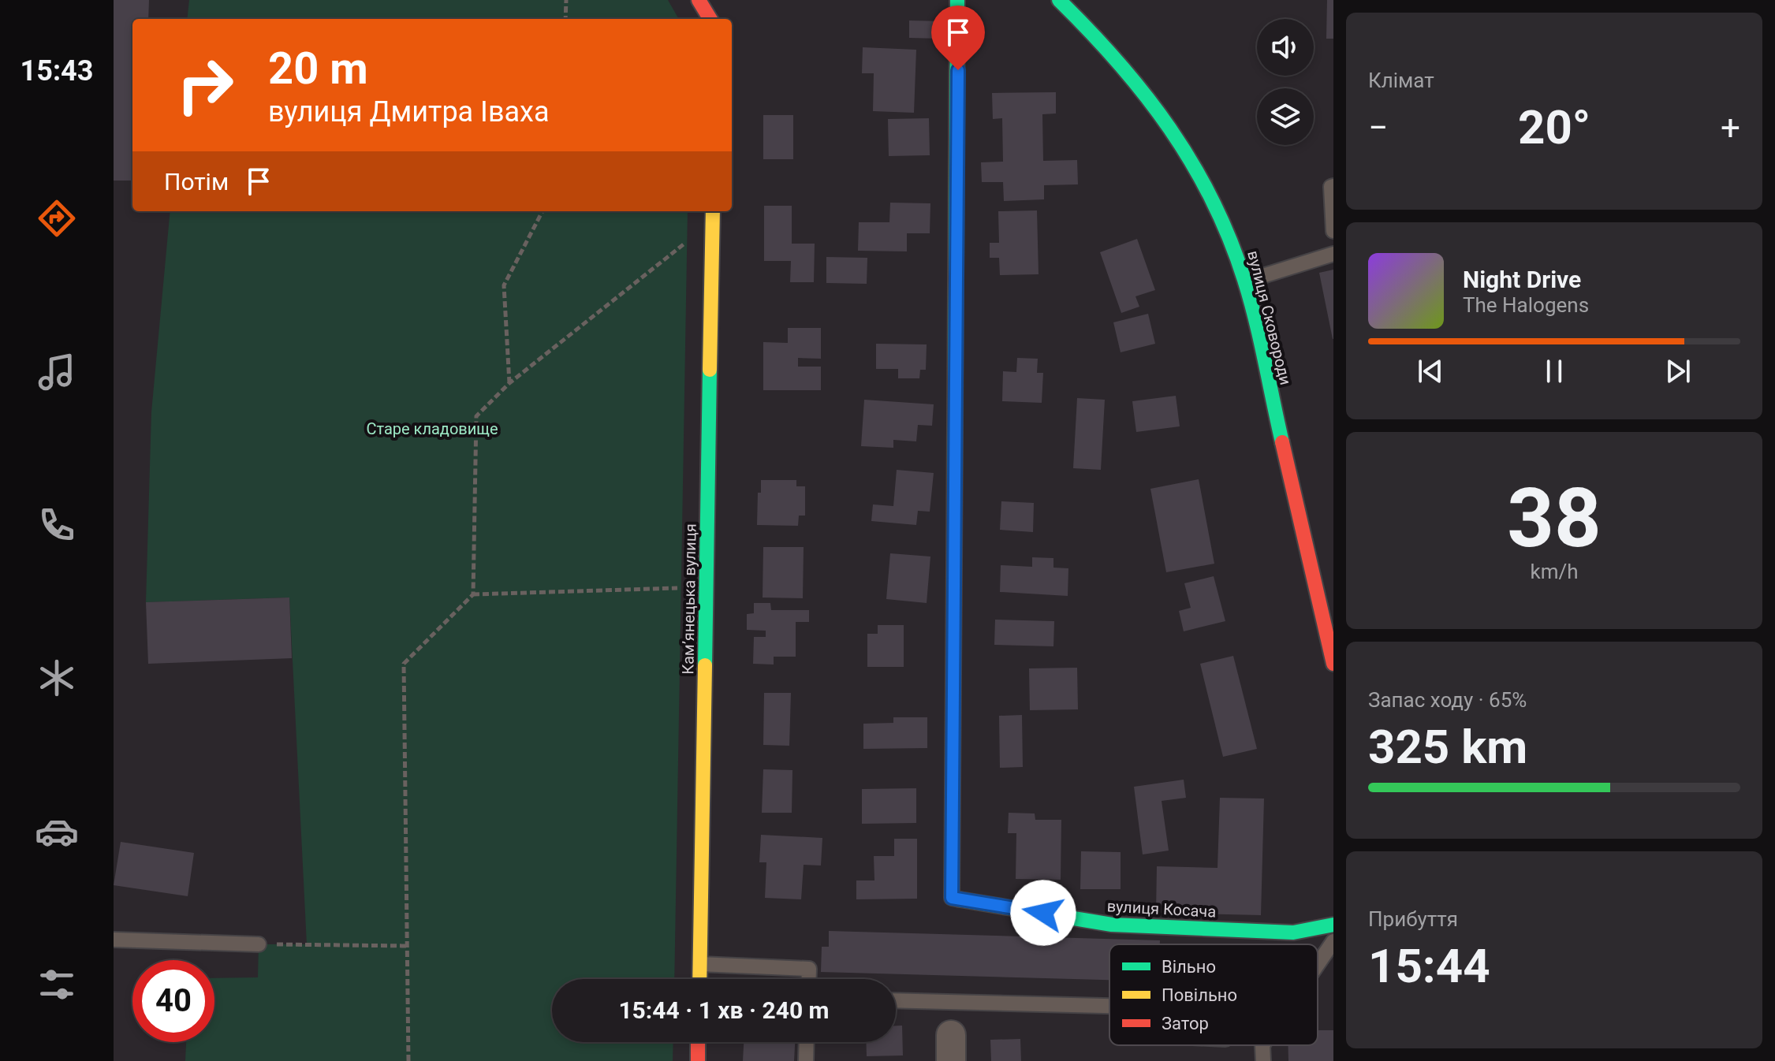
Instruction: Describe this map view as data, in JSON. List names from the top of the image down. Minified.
{"streets":{"main road":["вулиця Сковороди","Камʼянецька вулиця","вулиця Косача"]},"parks":["Старе кладовище"],"legend":["Вільно","Повільно","Затор"],"page":{"tabs":"15:43","tile":["Клімат",["38","km/h"],["Запас ходу · 65%","325 km"],["Прибуття","15:44"]],"turn":["20 m","вулиця Дмитра Іваха"],"heat":["−","20°","+"],"then":"Потім","song":["Night Drive","The Halogens"],"limit":"40","trip":"15:44 · 1 хв · 240 m"}}
